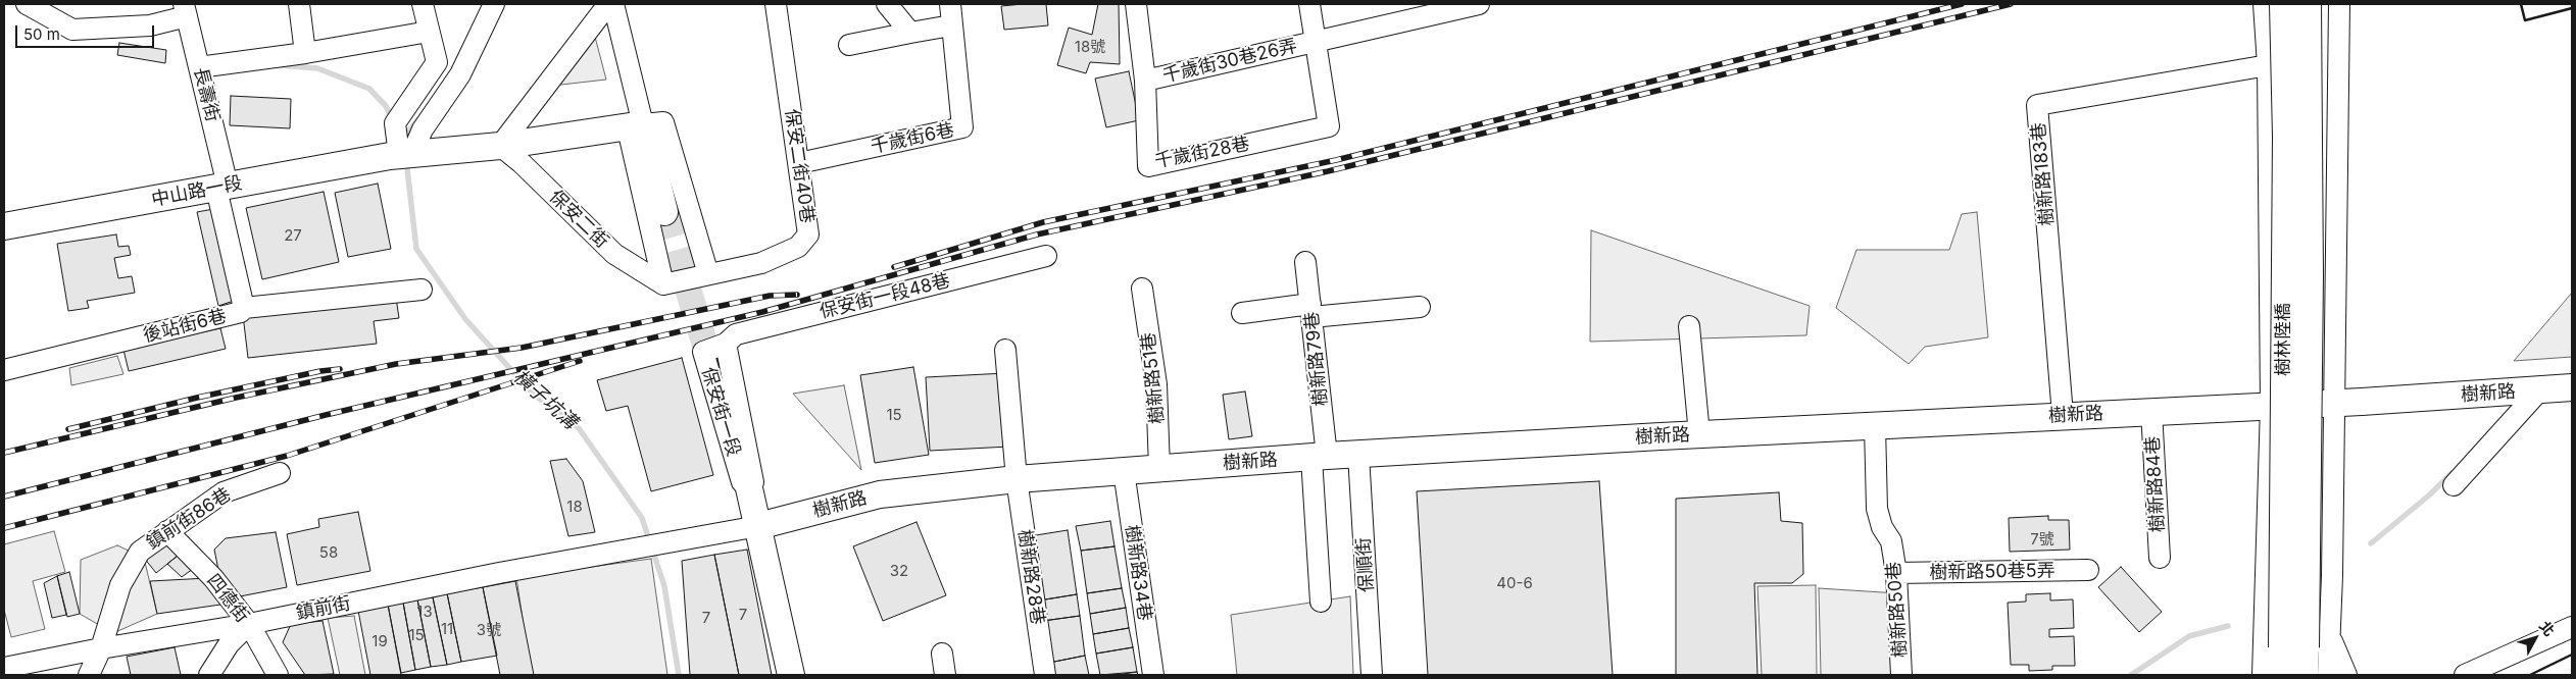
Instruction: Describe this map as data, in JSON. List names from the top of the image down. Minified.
{"streets":{"main road":["中山路一段","樹林陸橋","樹新路","保安街一段"],"street":["千歲街30巷26弄","長壽街","千歲街6巷","千歲街28巷","保安二街40巷","樹新路183巷","保安二街","保安街一段48巷","後站街6巷","樹新路79巷","樹新路51巷","樹新路84巷","鎮前街86巷","保順街","樹新路50巷5弄","樹新路34巷","樹新路28巷","四德街","鎮前街","樹新路50巷"]},"crossings":[["千歲街30巷26弄","千歲街28巷"],["長壽街","中山路一段"],["長壽街","後站街6巷"],["千歲街6巷","保安二街40巷"],["保安二街40巷","保安二街"],["樹新路183巷","樹新路"],["中山路一段","保安二街"],["中山路一段","後站街6巷"],["保安街一段48巷","保安街一段"],["樹新路79巷","樹新路"],["樹新路51巷","樹新路"],["樹新路","保安街一段"],["樹新路","樹新路84巷"],["樹新路","保順街"],["樹新路","樹新路34巷"],["樹新路","樹新路28巷"],["樹新路","鎮前街"],["樹新路","樹新路50巷"],["保安街一段","鎮前街"],["鎮前街86巷","四德街"],["鎮前街86巷","鎮前街"],["樹新路50巷5弄","樹新路50巷"],["四德街","鎮前街"]],"water":["橫子坑溝"],"house_numbers":["18號","27","15","18","7號","58","32","40-6","13","7","7","11","3號","15","19"],"scale_bar":"50 m","north":"top right"}
